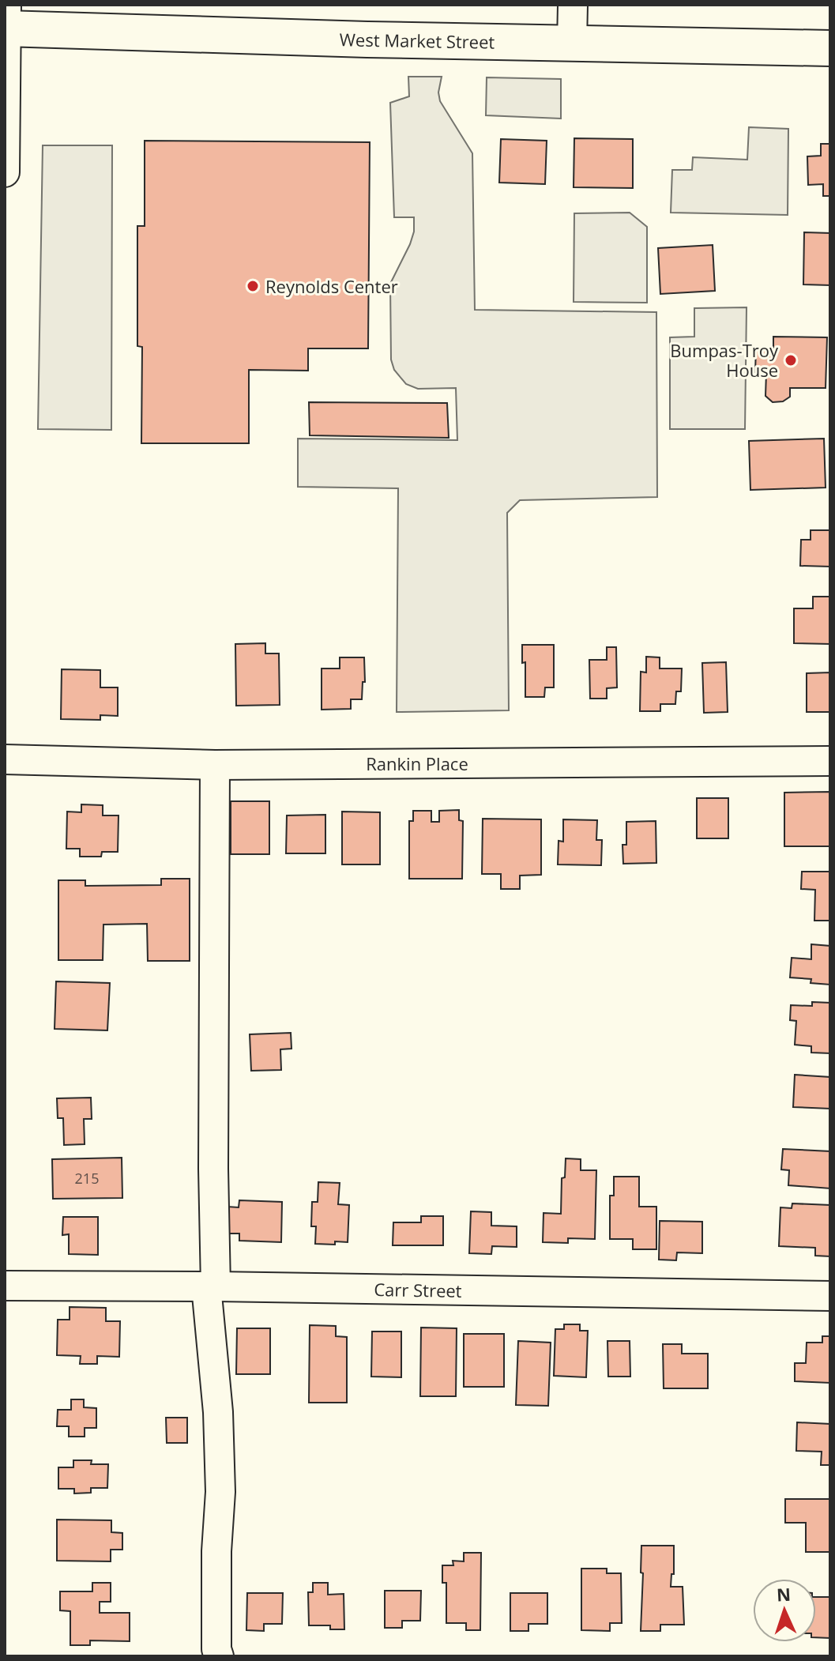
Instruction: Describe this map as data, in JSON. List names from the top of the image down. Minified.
{"streets":{"main road":["West Market Street"],"street":["Rankin Place","Carr Street"]},"places":["Reynolds Center","Bumpas-Troy House"],"house_numbers":["215"],"north":"top"}
